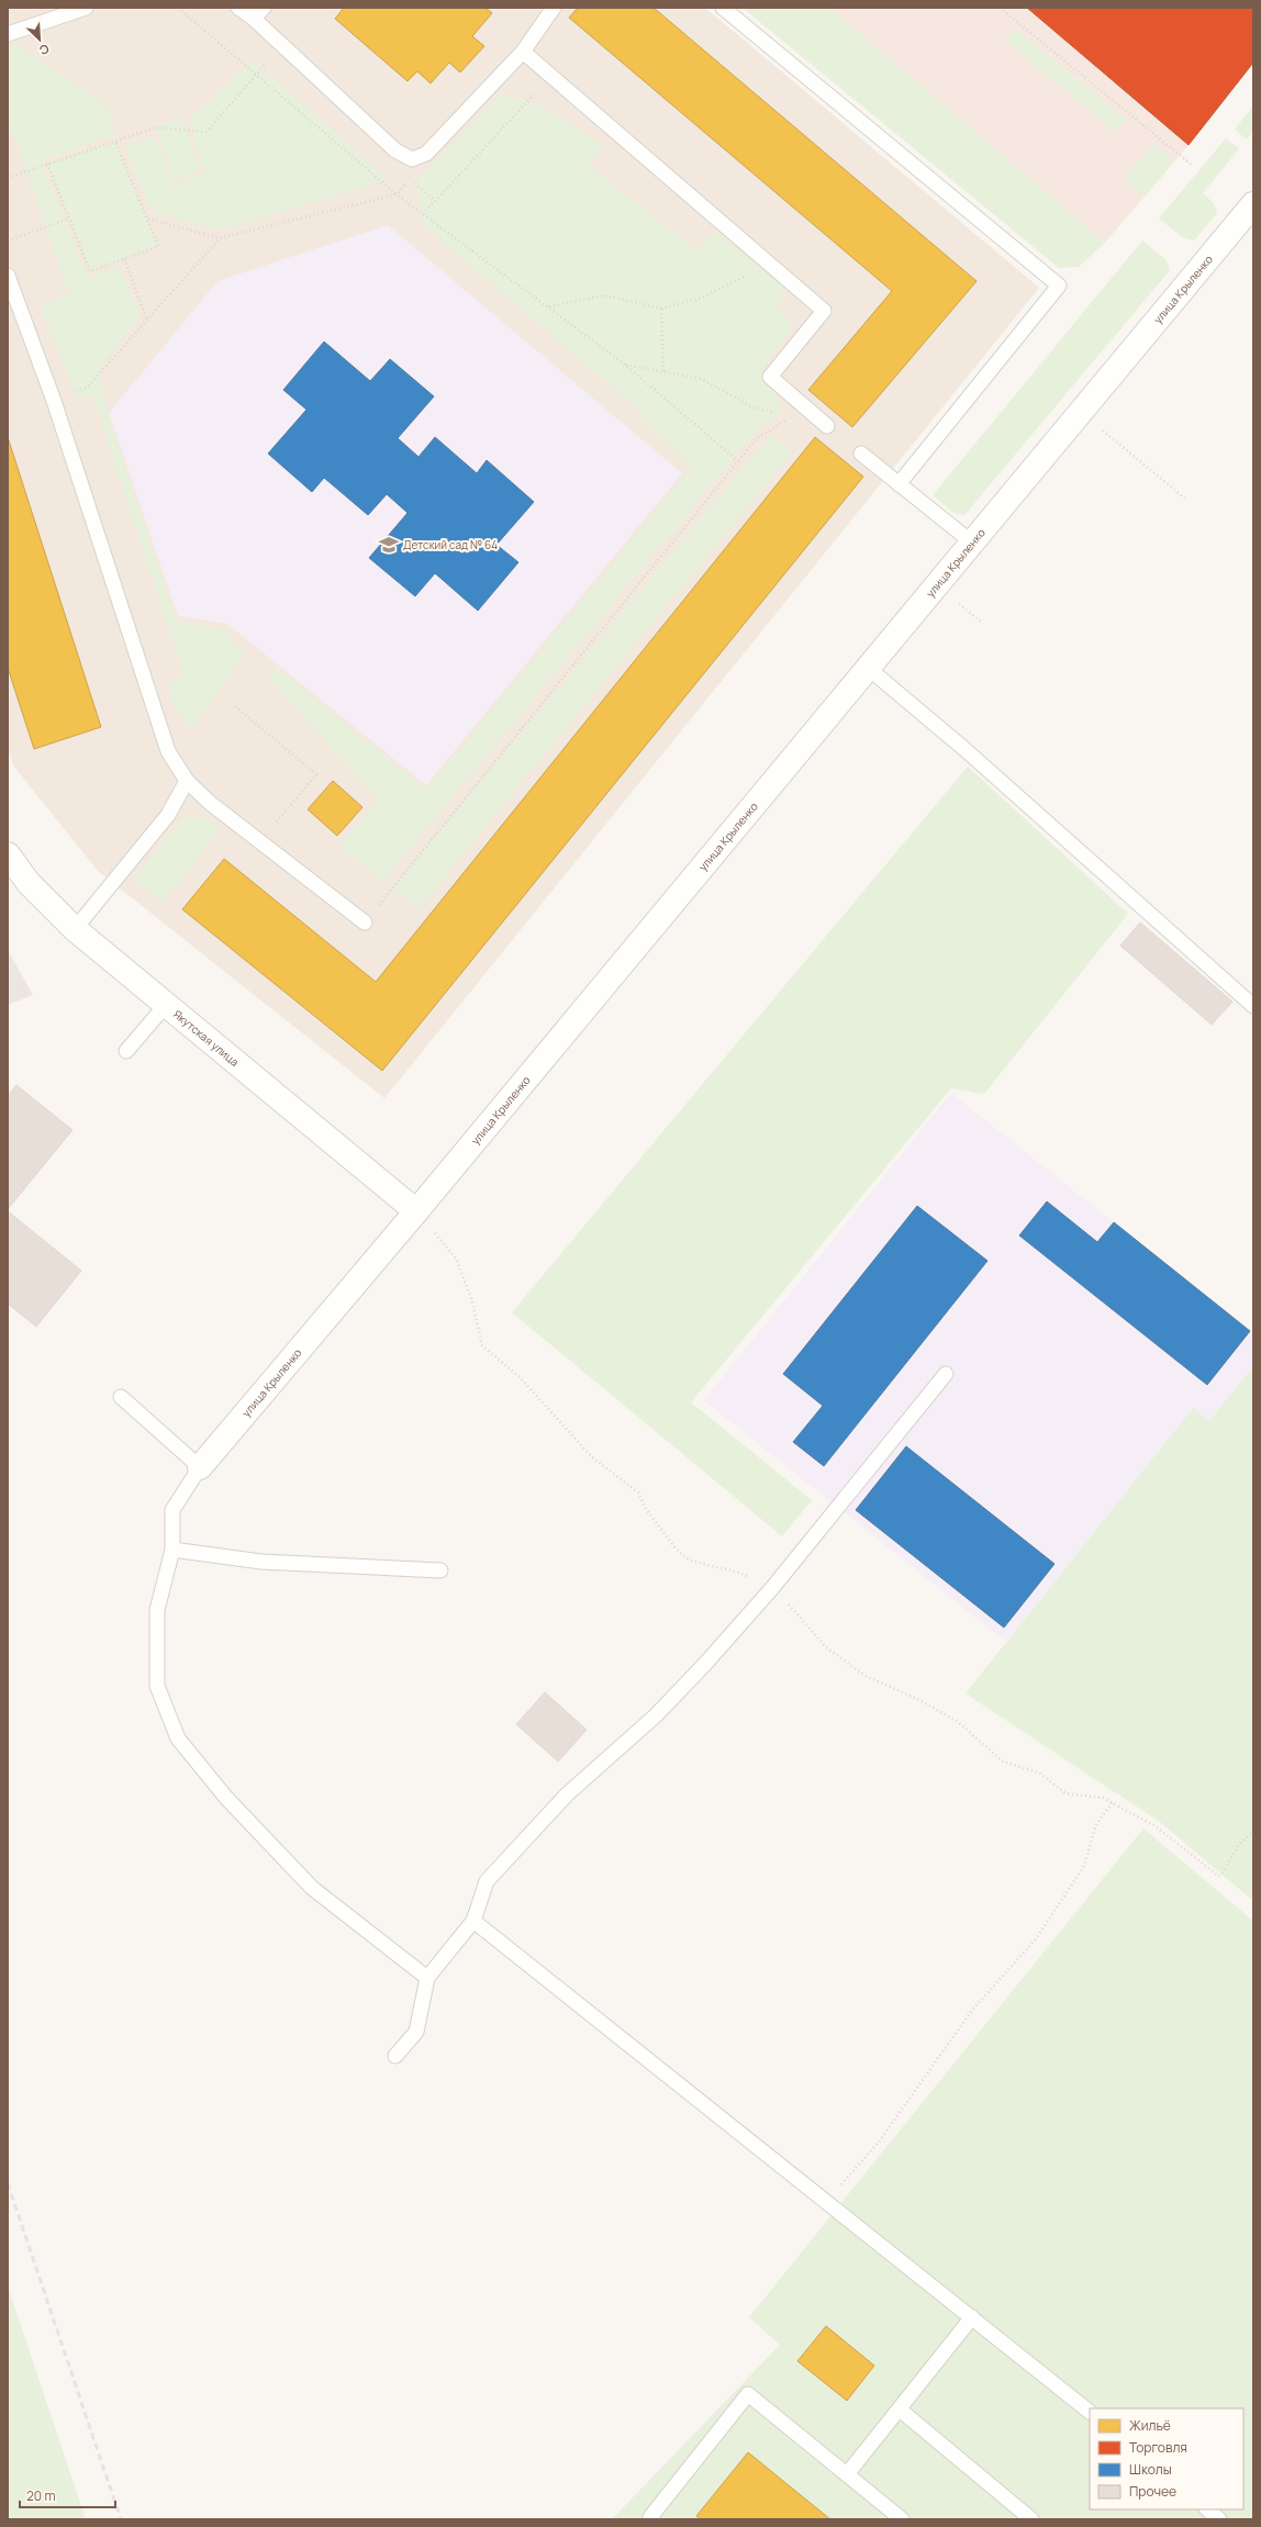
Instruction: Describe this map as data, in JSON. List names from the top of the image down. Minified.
{"streets":{"street":["улица Крыленко","Якутская улица"]},"crossings":[["улица Крыленко","Якутская улица"]],"places":{"school or university":["Детский сад № 64"]},"legend":["Жильё","Торговля","Школы","Прочее"],"scale_bar":"20 m","north":"bottom right"}
